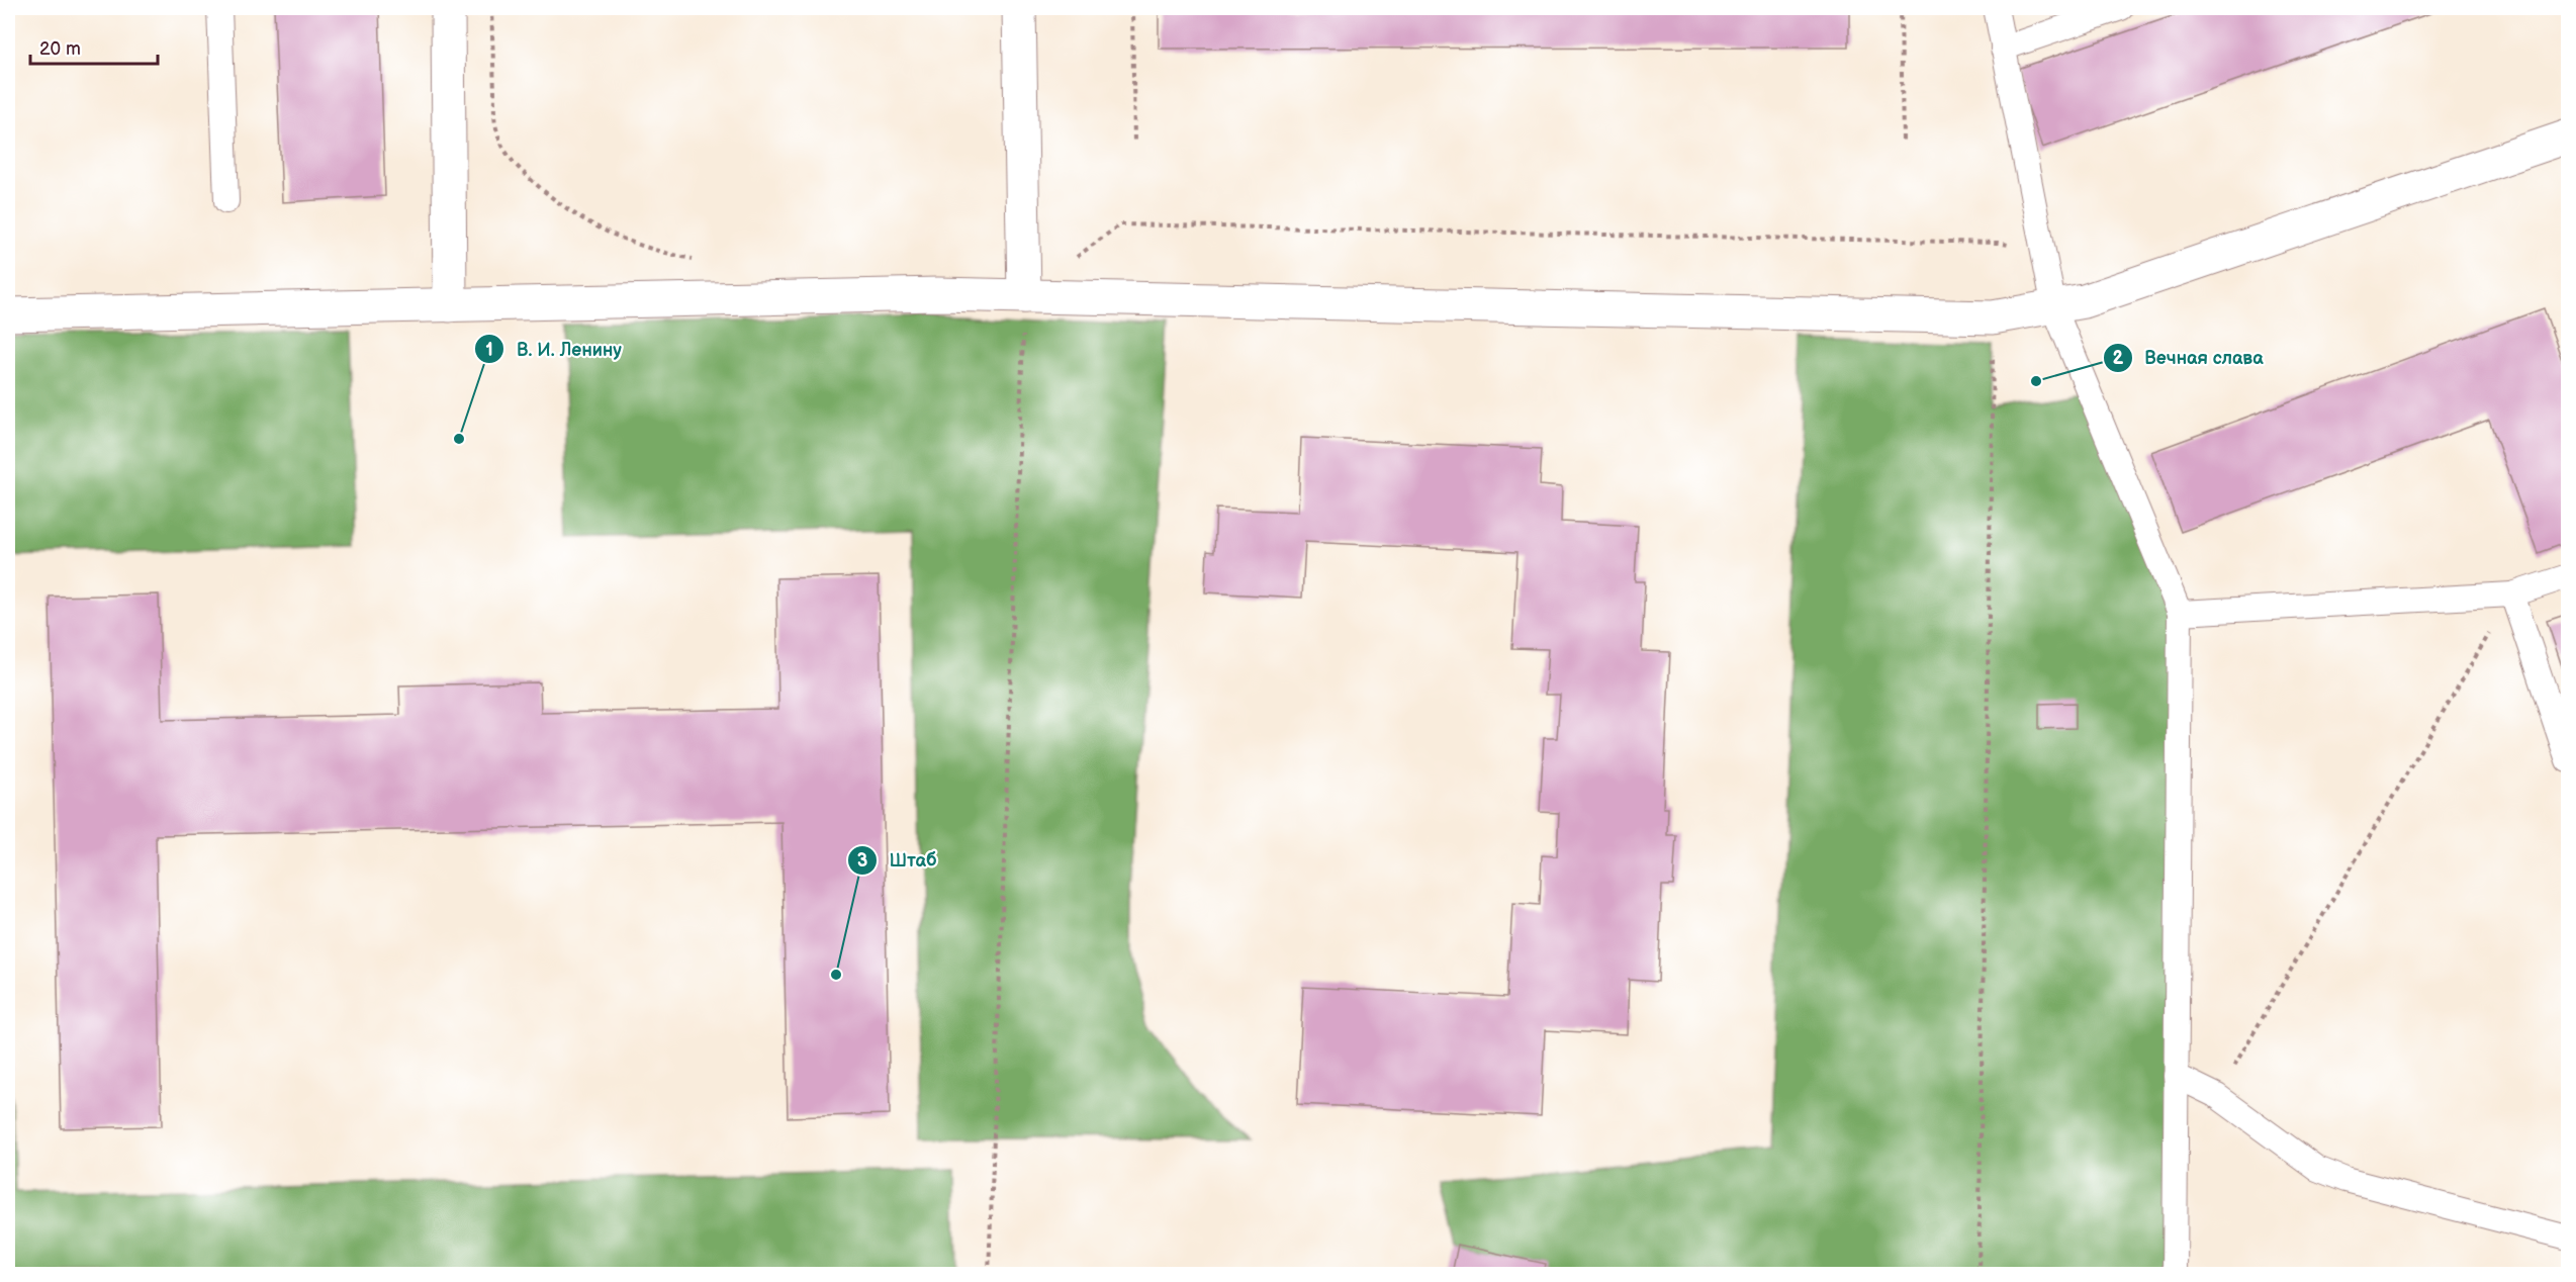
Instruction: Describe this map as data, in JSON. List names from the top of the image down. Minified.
{"places":["Вечная слава","В. И. Ленину","Штаб"],"scale_bar":"20 m"}
